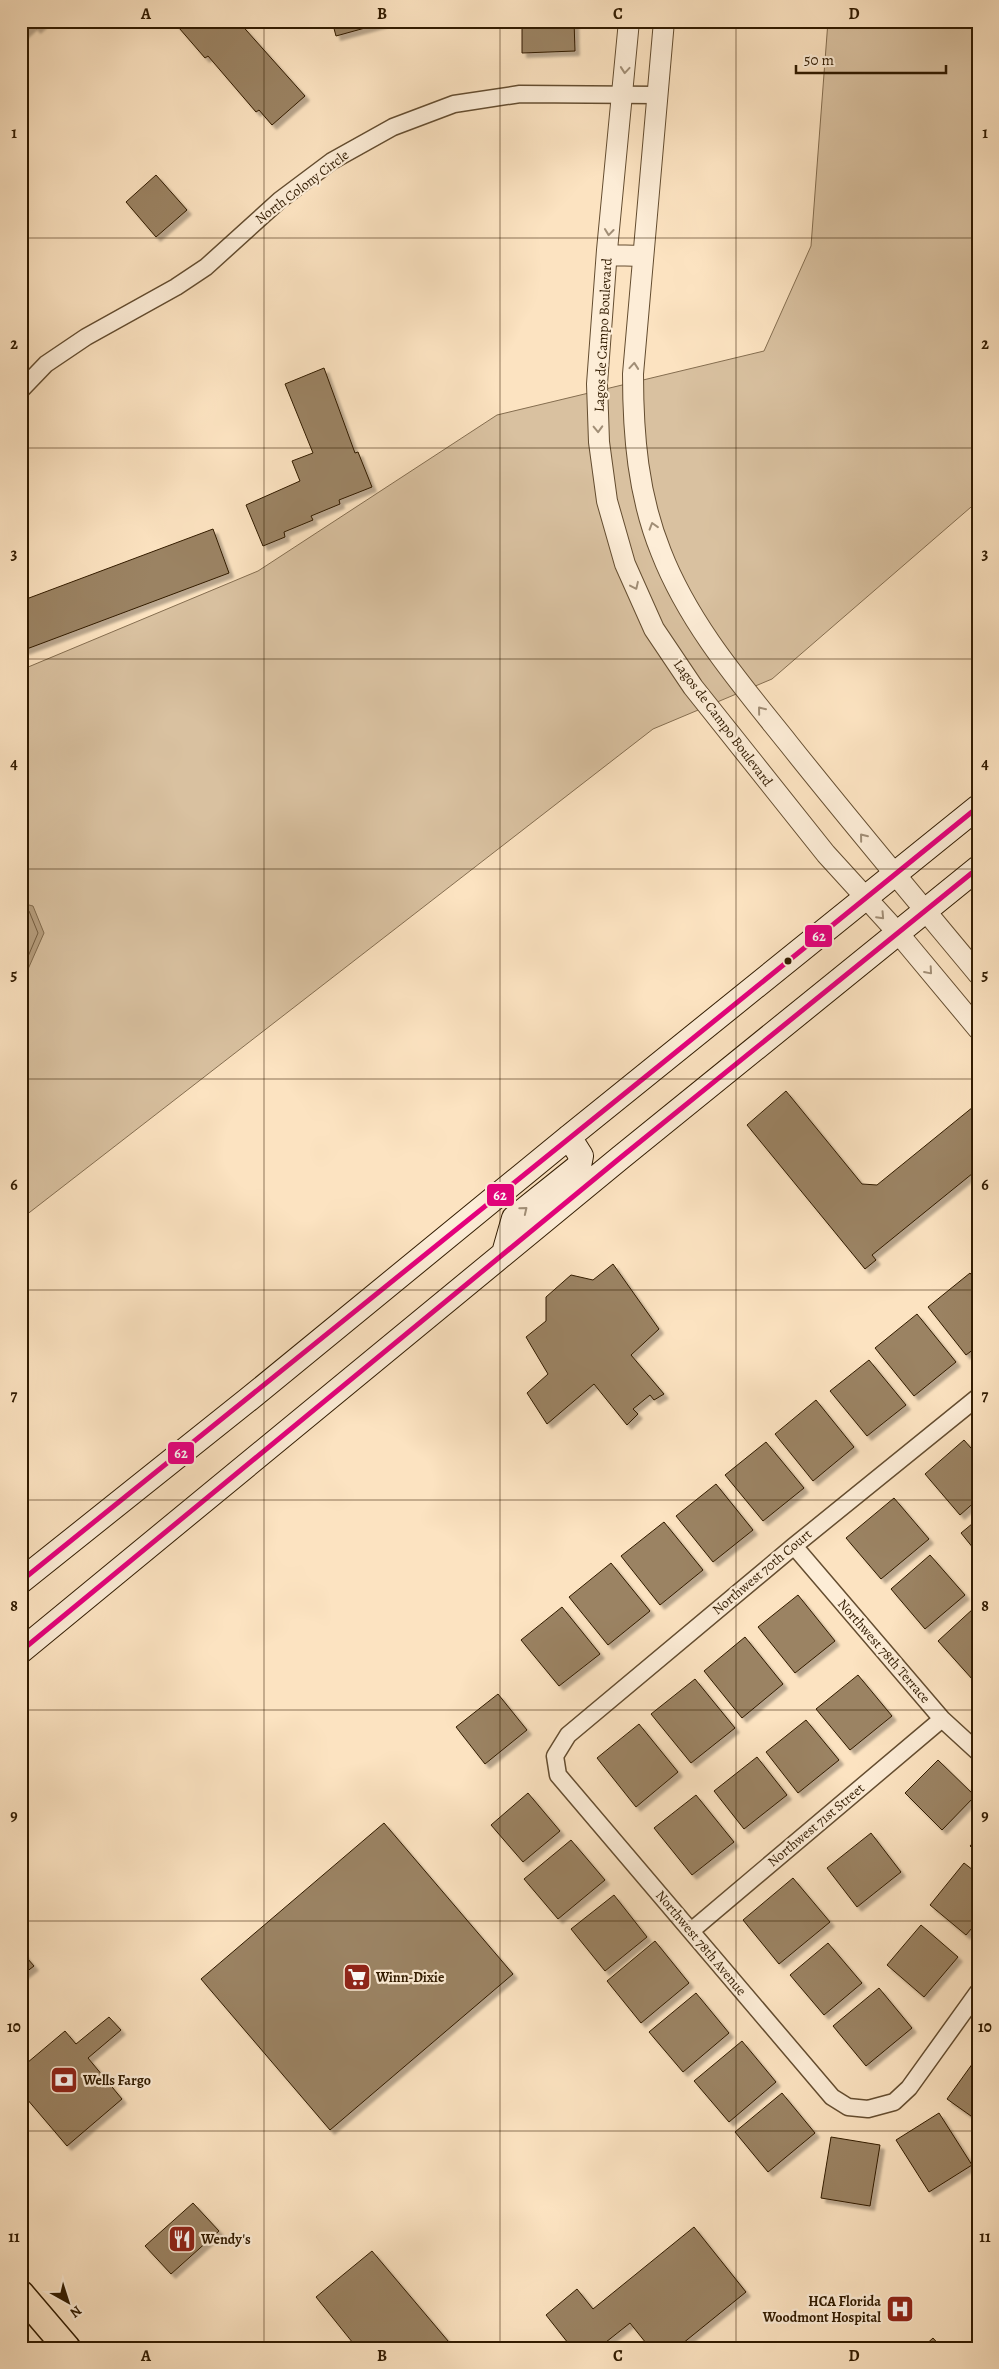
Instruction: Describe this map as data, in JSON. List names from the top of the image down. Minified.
{"streets":{"street":["North Colony Circle","Lagos de Campo Boulevard","Northwest 70th Court","Northwest 78th Terrace","Northwest 71st Street","Northwest 78th Avenue"]},"crossings":[["North Colony Circle","Lagos de Campo Boulevard"],["Northwest 70th Court","Northwest 78th Terrace"],["Northwest 70th Court","Northwest 78th Avenue"],["Northwest 78th Terrace","Northwest 71st Street"],["Northwest 71st Street","Northwest 78th Avenue"]],"places":{"supermarket":["Winn-Dixie"],"bank":["Wells Fargo"],"restaurant":["Wendy's"],"hospital":["HCA Florida Woodmont Hospital"]},"lines":["transit line 62"],"scale_bar":"50 m","north":"bottom right","grid":{"columns":["A","B","C","D"],"rows":["1","2","3","4","5","6","7","8","9","10","11"]}}
